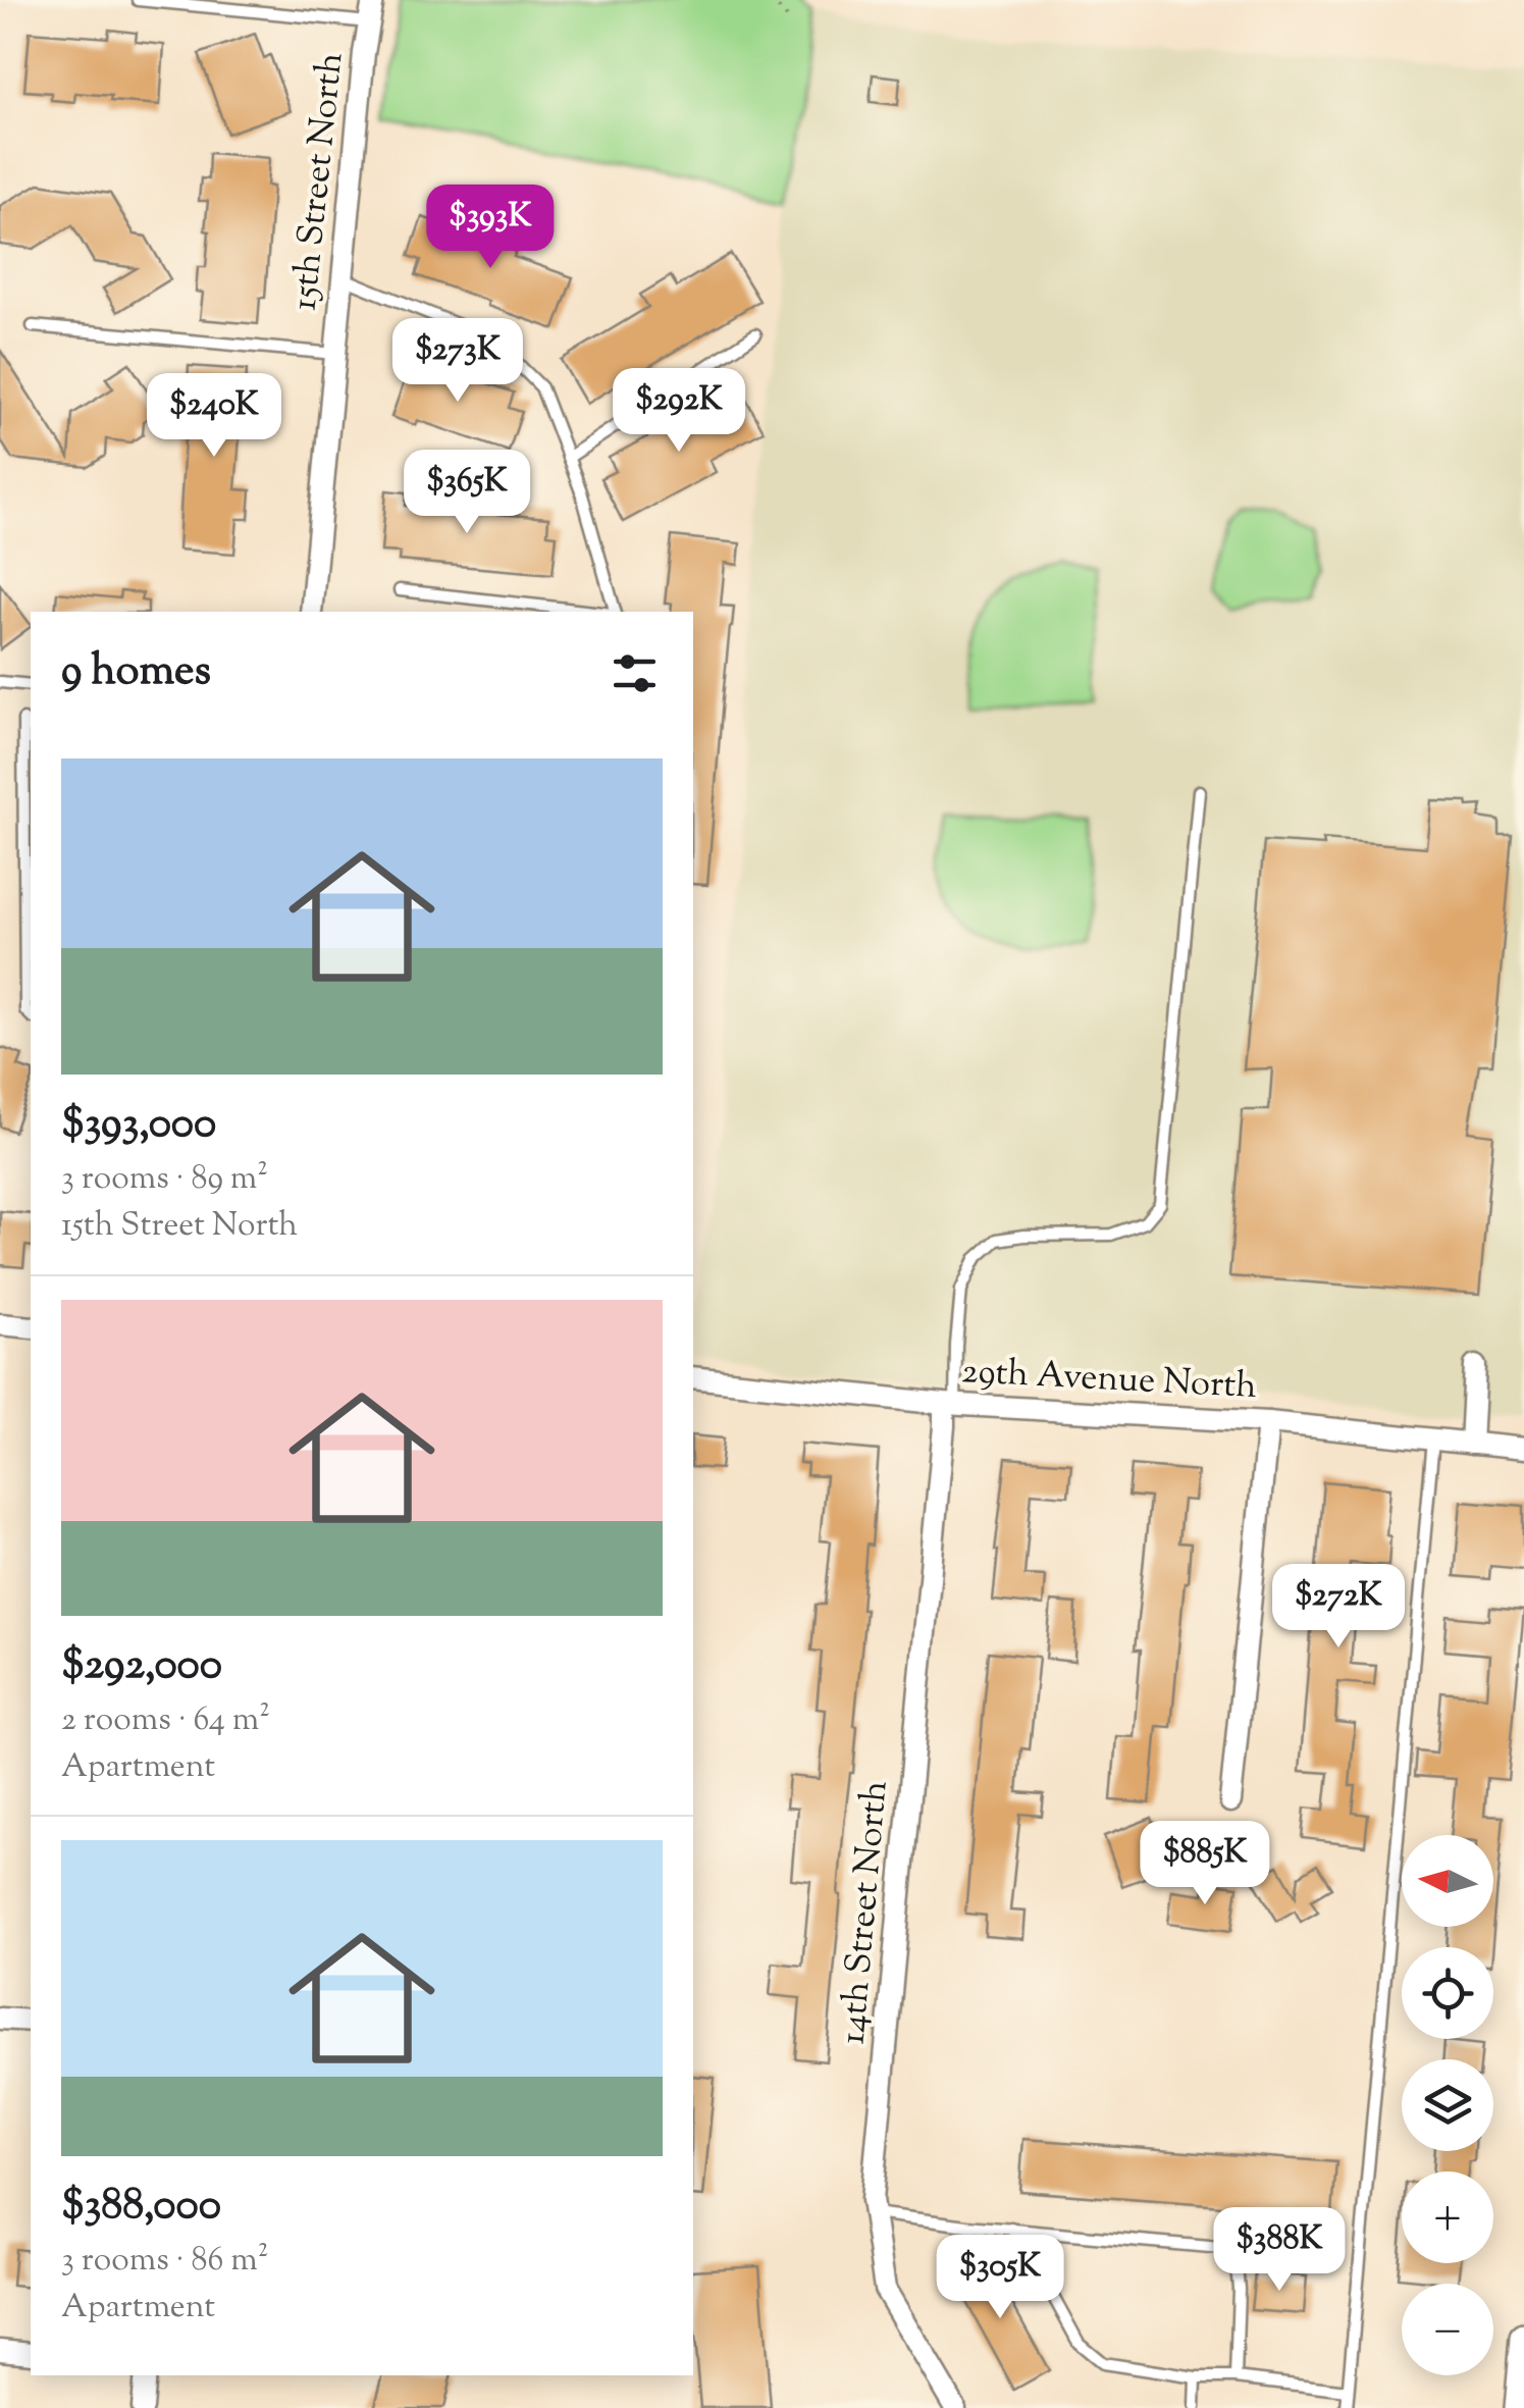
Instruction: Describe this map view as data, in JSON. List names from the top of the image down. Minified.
{"streets":{"street":["15th Street North","29th Avenue North","14th Street North"]},"crossings":[["29th Avenue North","14th Street North"]],"north":"left","page":{"price":["$393K","$273K","$292K","$240K","$365K","$272K","$885K","$388K","$305K"],"heading":"9 homes","list":[{"name":"$393,000","note":"3 rooms · 89 m² · 15th Street North"},{"name":"$292,000","note":"2 rooms · 64 m² · Apartment"},{"name":"$388,000","note":"3 rooms · 86 m² · Apartment"}],"map_buttons":["+","−"]}}
